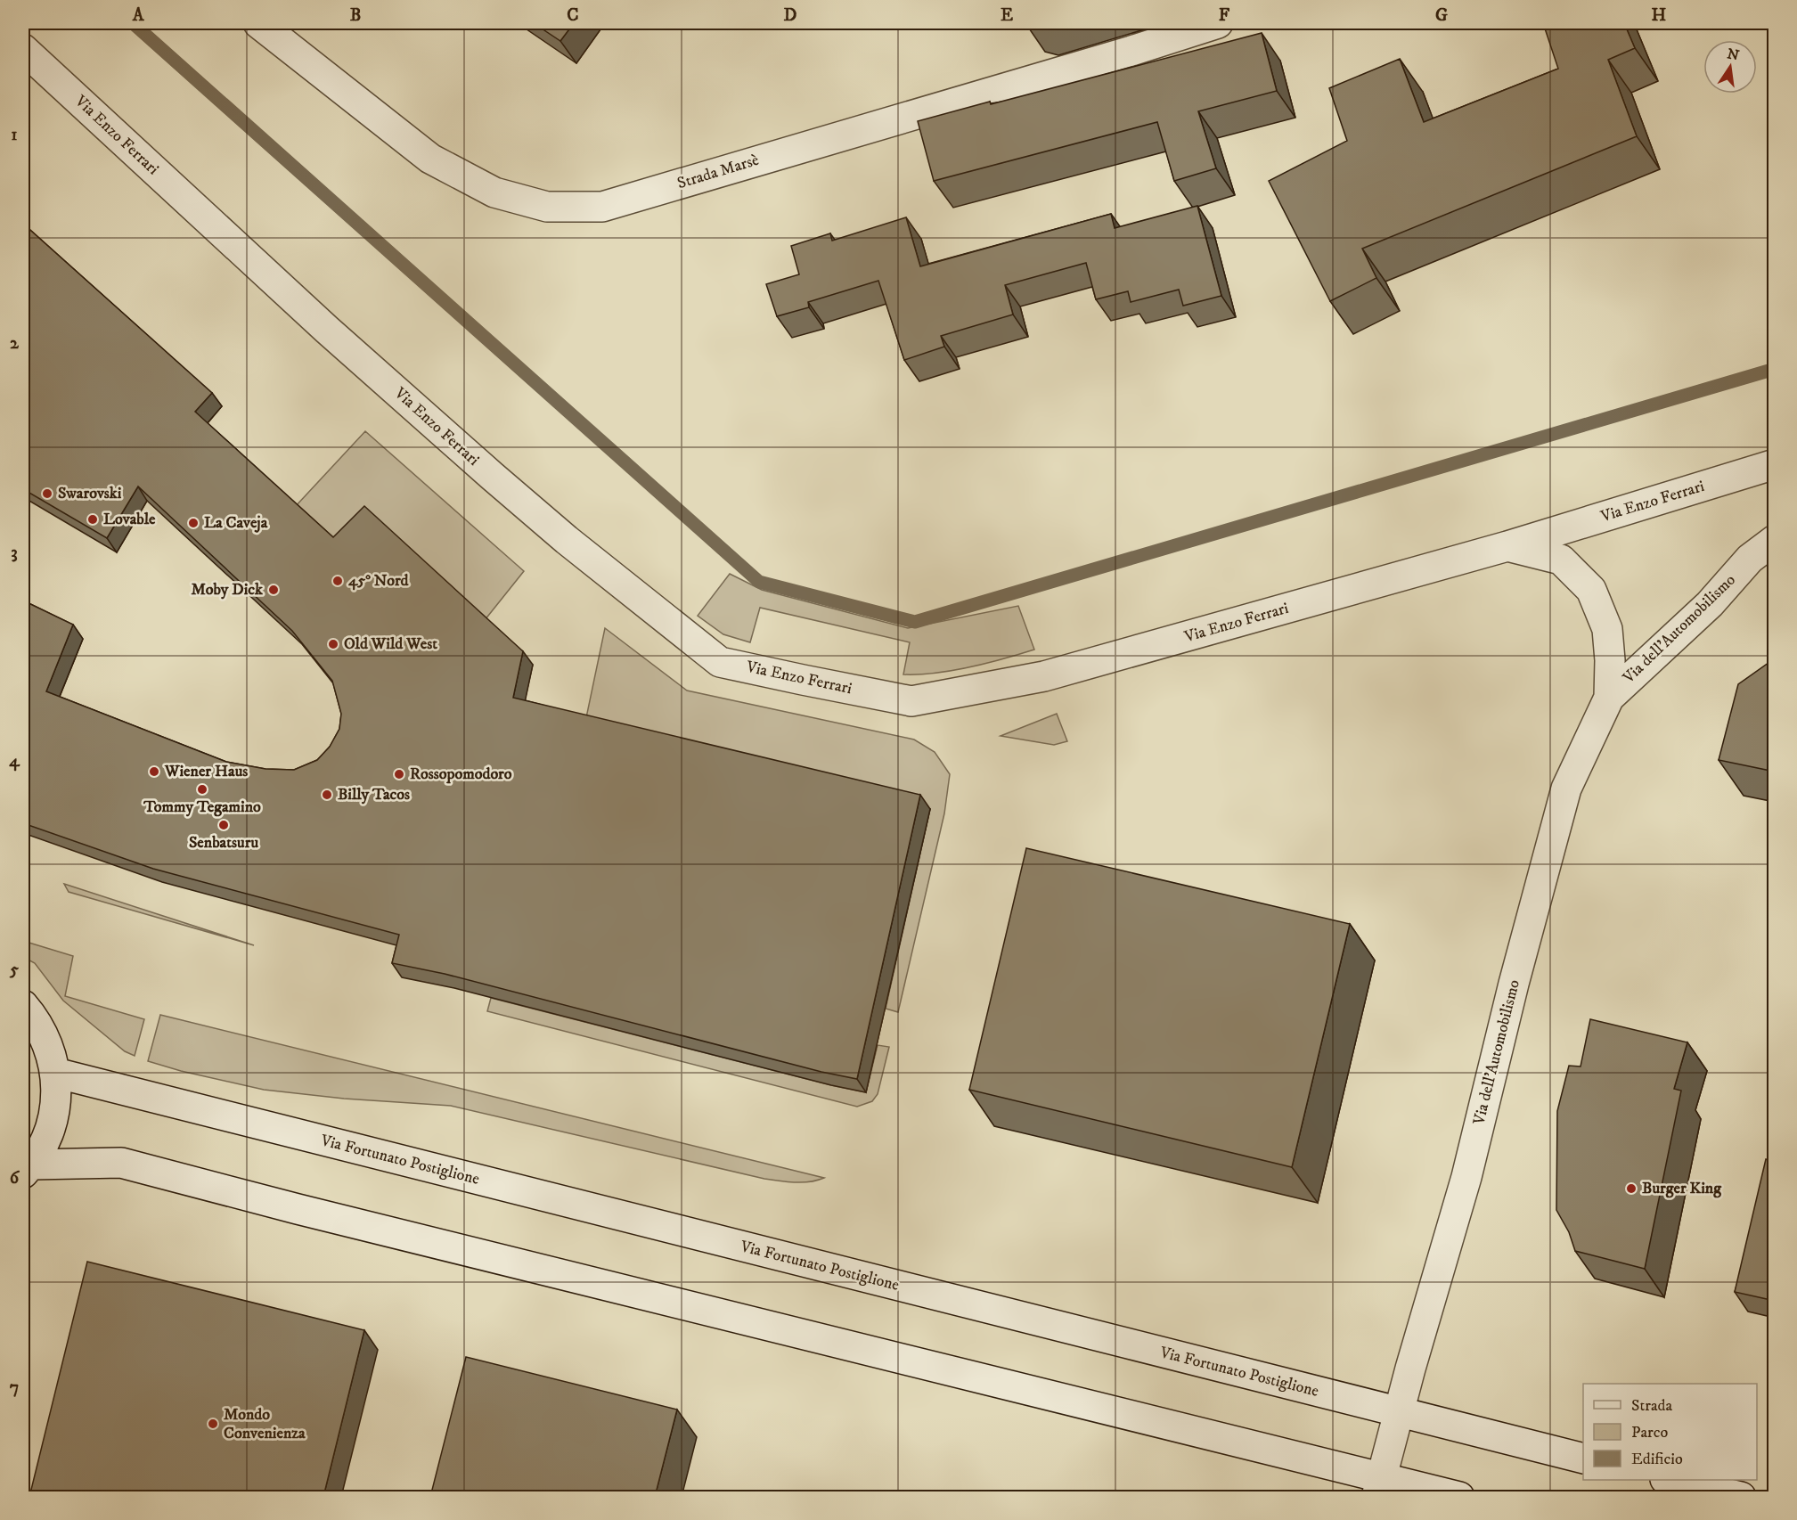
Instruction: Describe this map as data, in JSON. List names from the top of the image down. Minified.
{"streets":{"street":["Via Enzo Ferrari","Strada Marsè","Via dell'Automobilismo","Via Fortunato Postiglione"]},"crossings":[["Via Enzo Ferrari","Via dell'Automobilismo"],["Via dell'Automobilismo","Via Fortunato Postiglione"]],"places":["Swarovski","Lovable","La Caveja","45° Nord","Moby Dick","Old Wild West","Wiener Haus","Rossopomodoro","Tommy Tegamino","Billy Tacos","Senbatsuru","Burger King","Mondo Convenienza"],"legend":["Strada","Parco","Edificio"],"north":"top","grid":{"columns":["A","B","C","D","E","F","G","H"],"rows":["1","2","3","4","5","6","7"]}}
